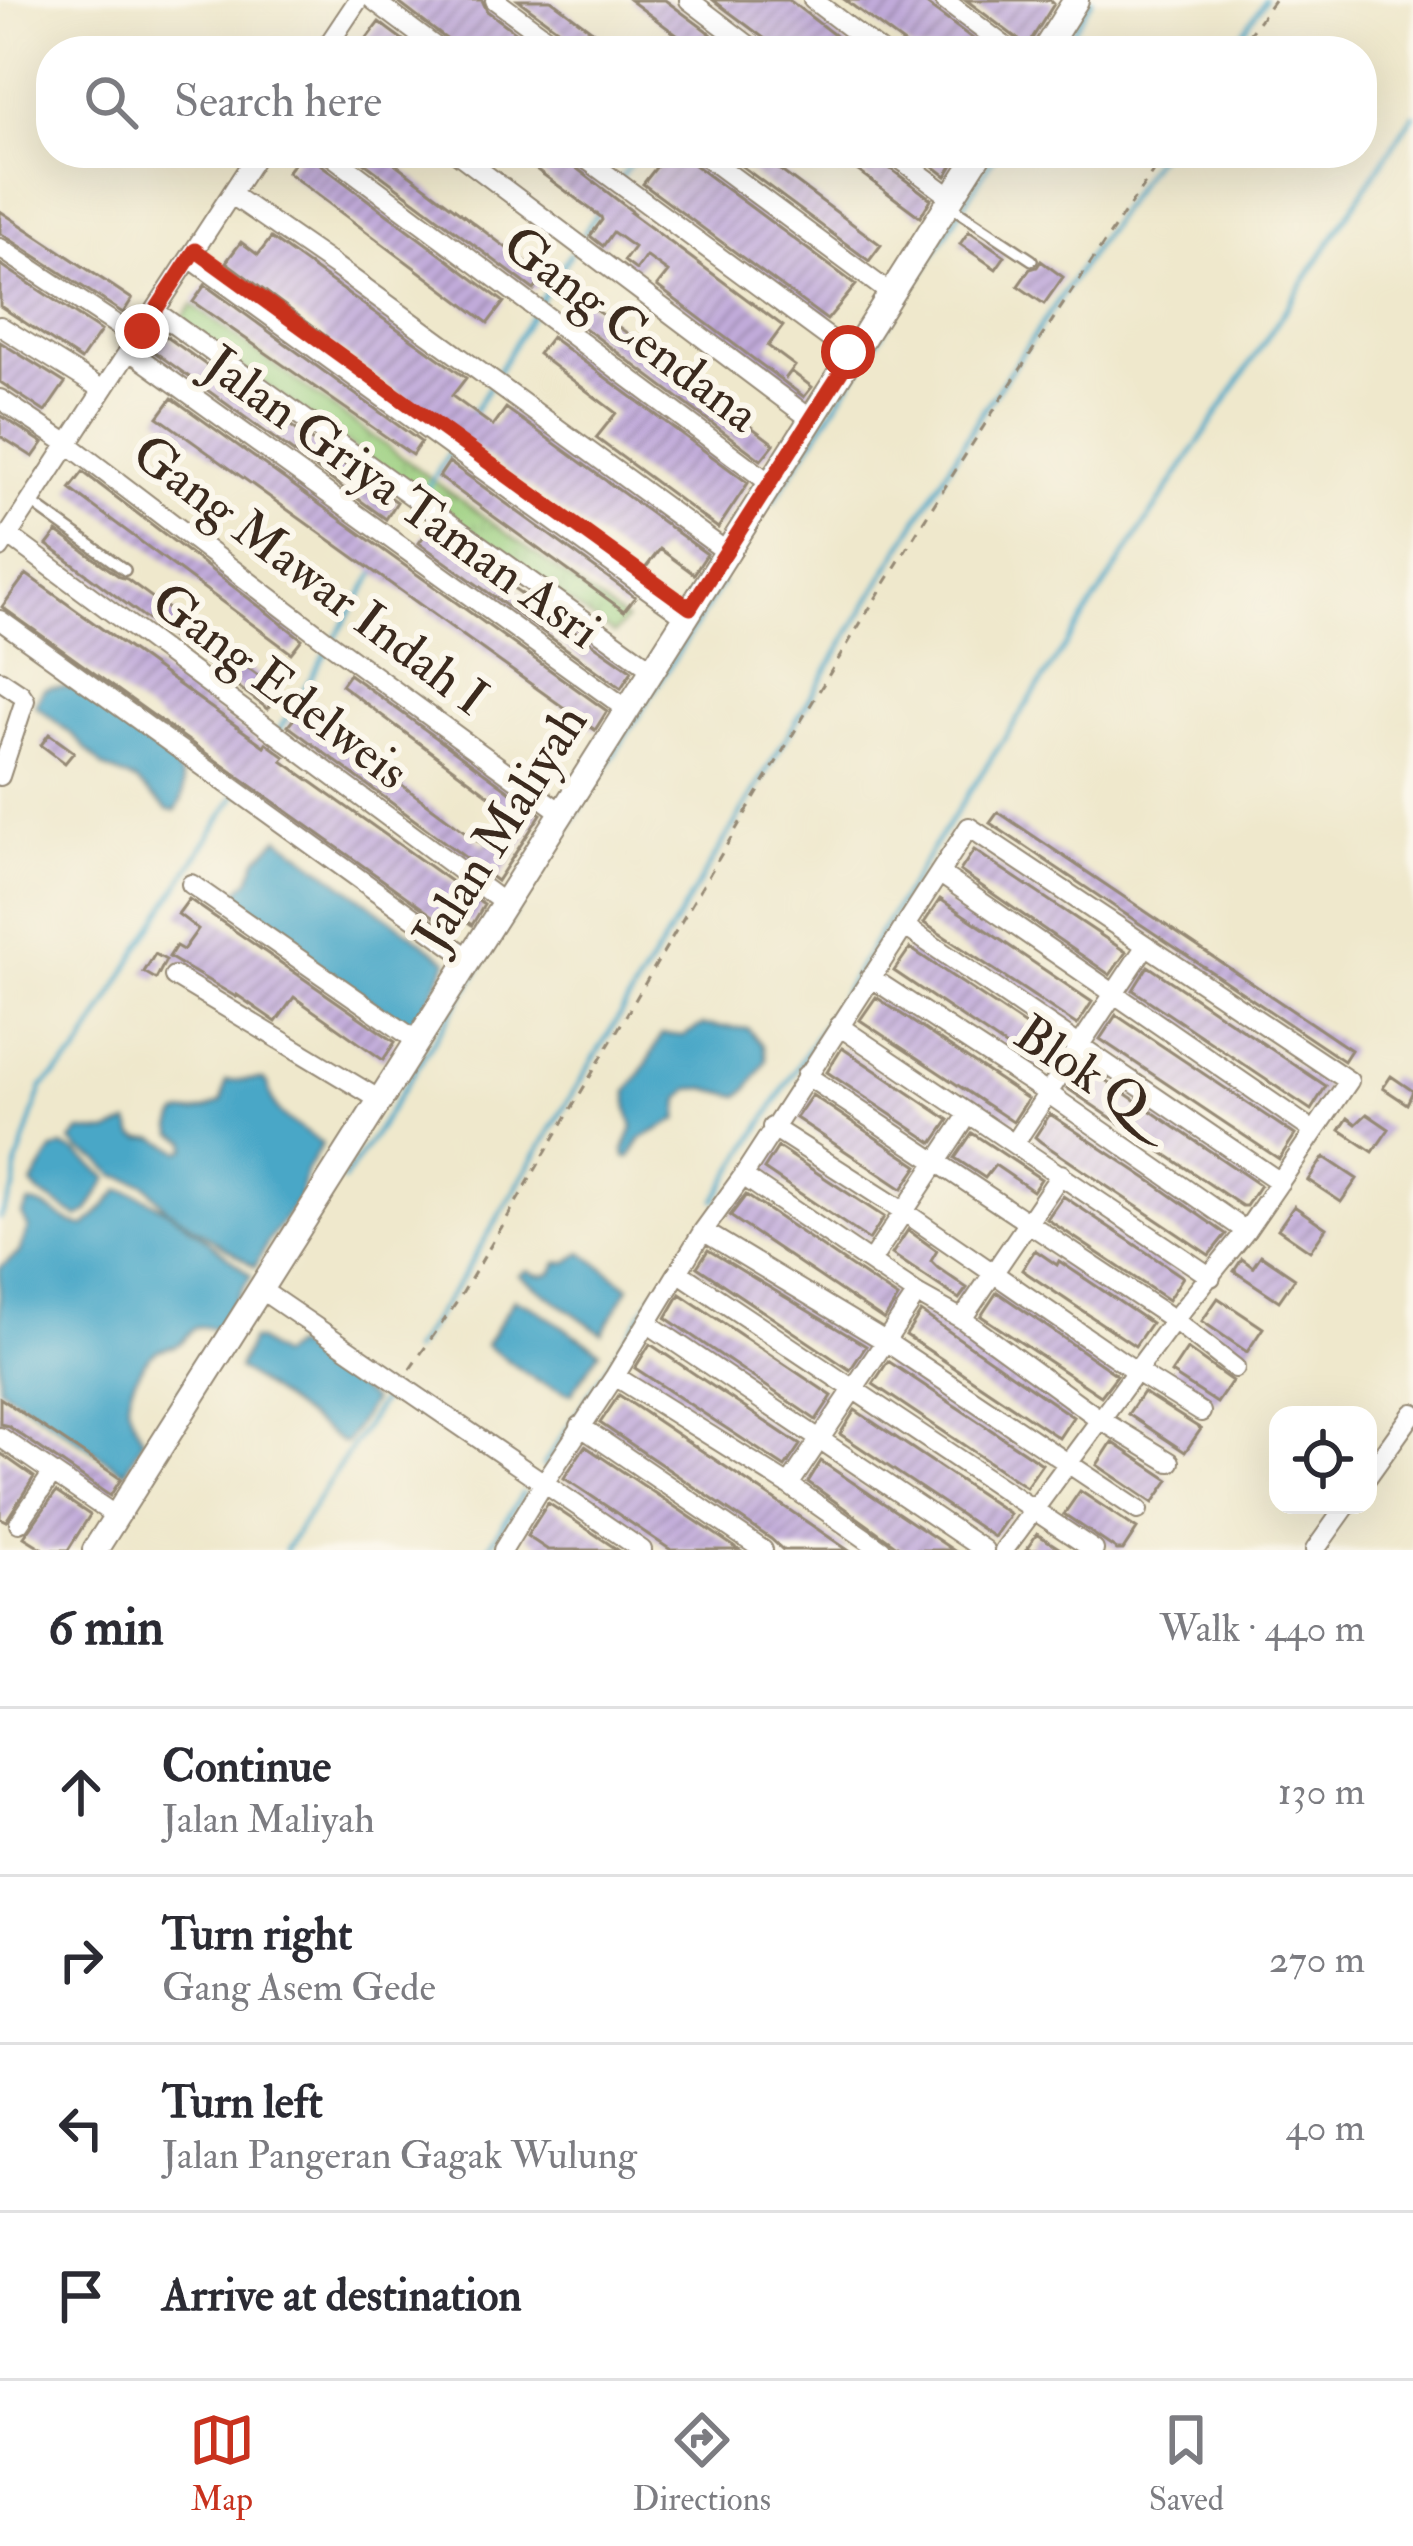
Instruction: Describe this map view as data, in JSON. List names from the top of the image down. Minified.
{"streets":{"street":["Gang Cendana","Jalan Griya Taman Asri","Gang Mawar Indah I","Gang Edelweis","Jalan Maliyah","Blok Q"]},"crossings":[["Gang Cendana","Jalan Maliyah"],["Jalan Griya Taman Asri","Jalan Maliyah"],["Gang Mawar Indah I","Jalan Maliyah"],["Gang Edelweis","Jalan Maliyah"]],"page":{"search":"Search here","heading":["6 min","Walk · 440 m"],"list":[["Continue","Jalan Maliyah","130 m"],["Turn right","Gang Asem Gede","270 m"],["Turn left","Jalan Pangeran Gagak Wulung","40 m"],"Arrive at destination"],"nav":["Map","Directions","Saved"]}}
